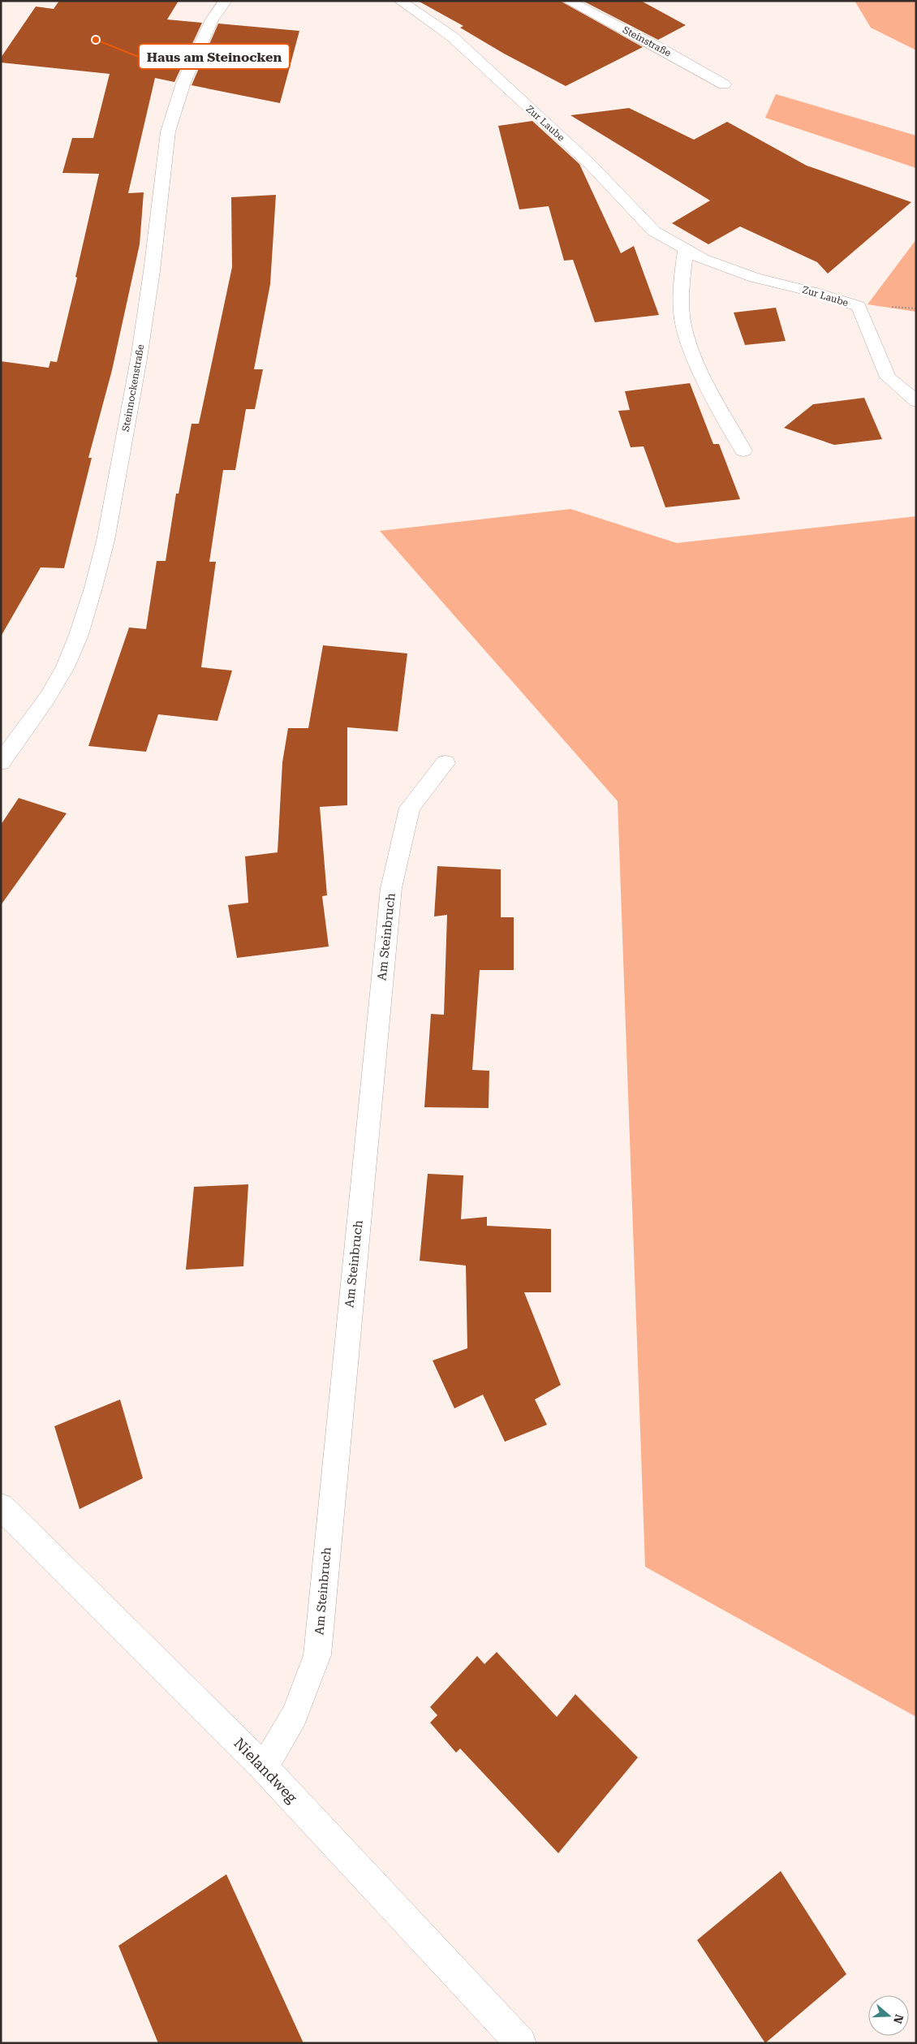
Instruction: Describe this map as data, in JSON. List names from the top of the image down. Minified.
{"streets":{"street":["Steinstraße","Zur Laube","Steinnockenstraße","Am Steinbruch","Nielandweg"]},"crossings":[["Am Steinbruch","Nielandweg"]],"places":["Haus am Steinocken"],"north":"right"}
